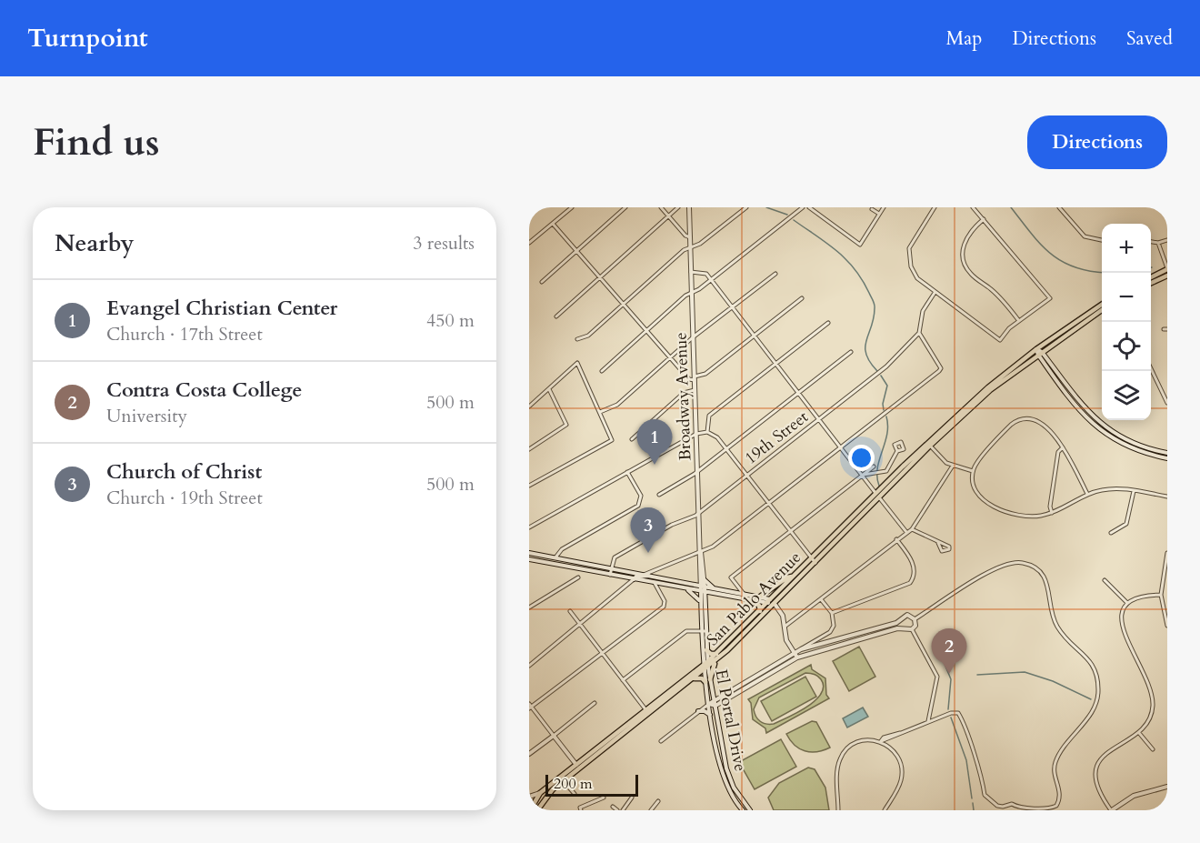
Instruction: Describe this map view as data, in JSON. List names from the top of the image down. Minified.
{"streets":{"main road":["Broadway Avenue","San Pablo Avenue","El Portal Drive"],"street":["19th Street"]},"crossings":[["Broadway Avenue","19th Street"],["Broadway Avenue","San Pablo Avenue"],["Broadway Avenue","El Portal Drive"],["San Pablo Avenue","El Portal Drive"]],"scale_bar":"200 m","page":{"header":"Turnpoint","nav":["Map","Directions","Saved"],"buttons":"Directions","title":"Find us","heading":["Nearby","3 results"],"map_buttons":["+","−"],"list":[{"mark":"1","name":"Evangel Christian Center","note":"Church · 17th Street","value":"450 m"},{"mark":"2","name":"Contra Costa College","note":"University","value":"500 m"},{"mark":"3","name":"Church of Christ","note":"Church · 19th Street","value":"500 m"}],"pins":["1","3","2"],"scale":"200 m"}}
